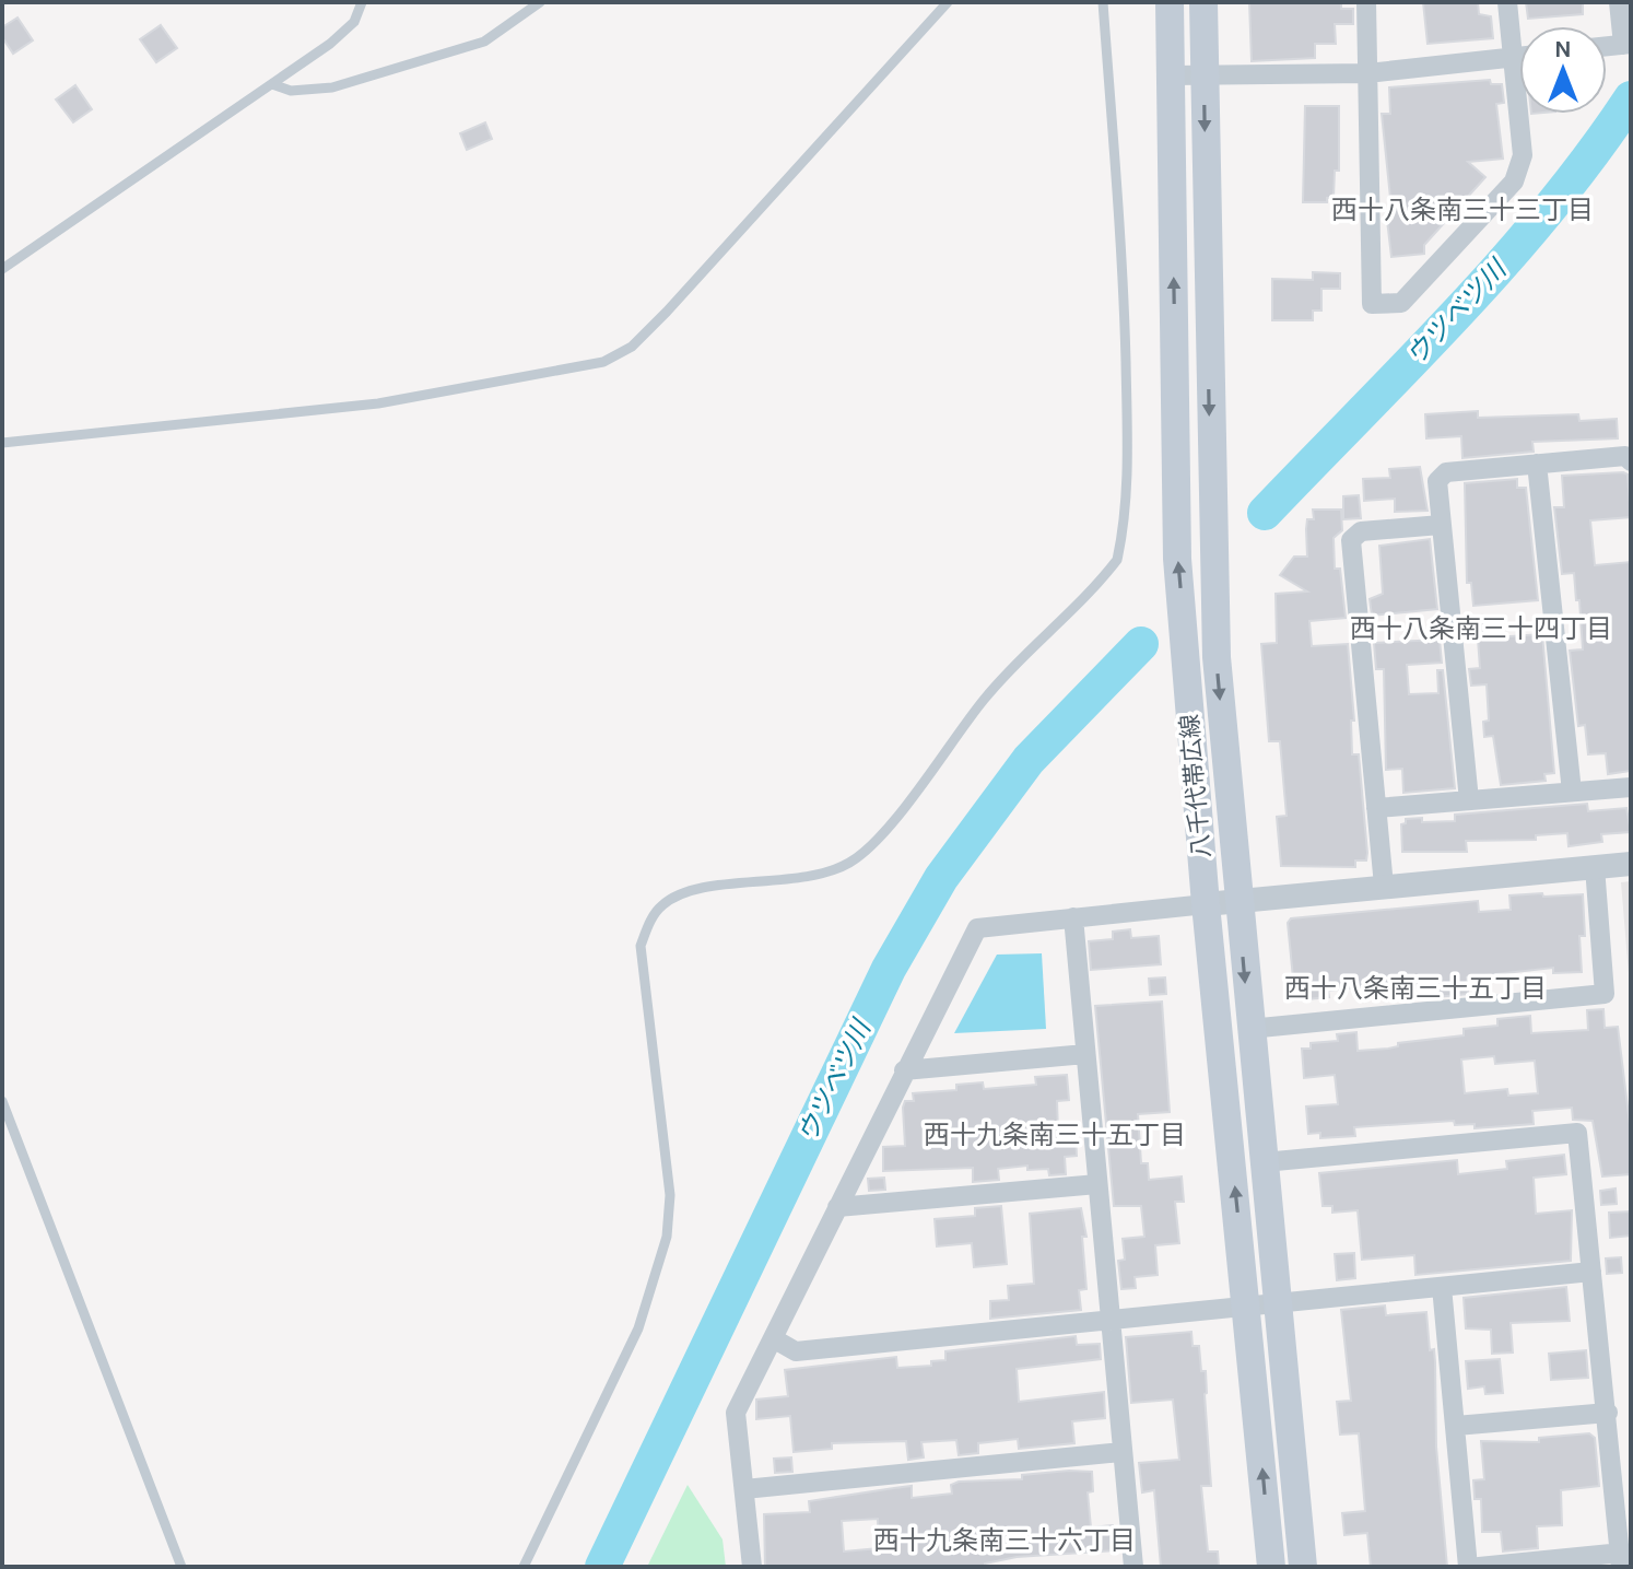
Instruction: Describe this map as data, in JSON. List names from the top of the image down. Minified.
{"streets":{"main road":["八千代帯広線"]},"districts":["西十八条南三十三丁目","西十八条南三十四丁目","西十八条南三十五丁目","西十九条南三十五丁目","西十九条南三十六丁目"],"water":["ウツベツ川"],"north":"top"}
